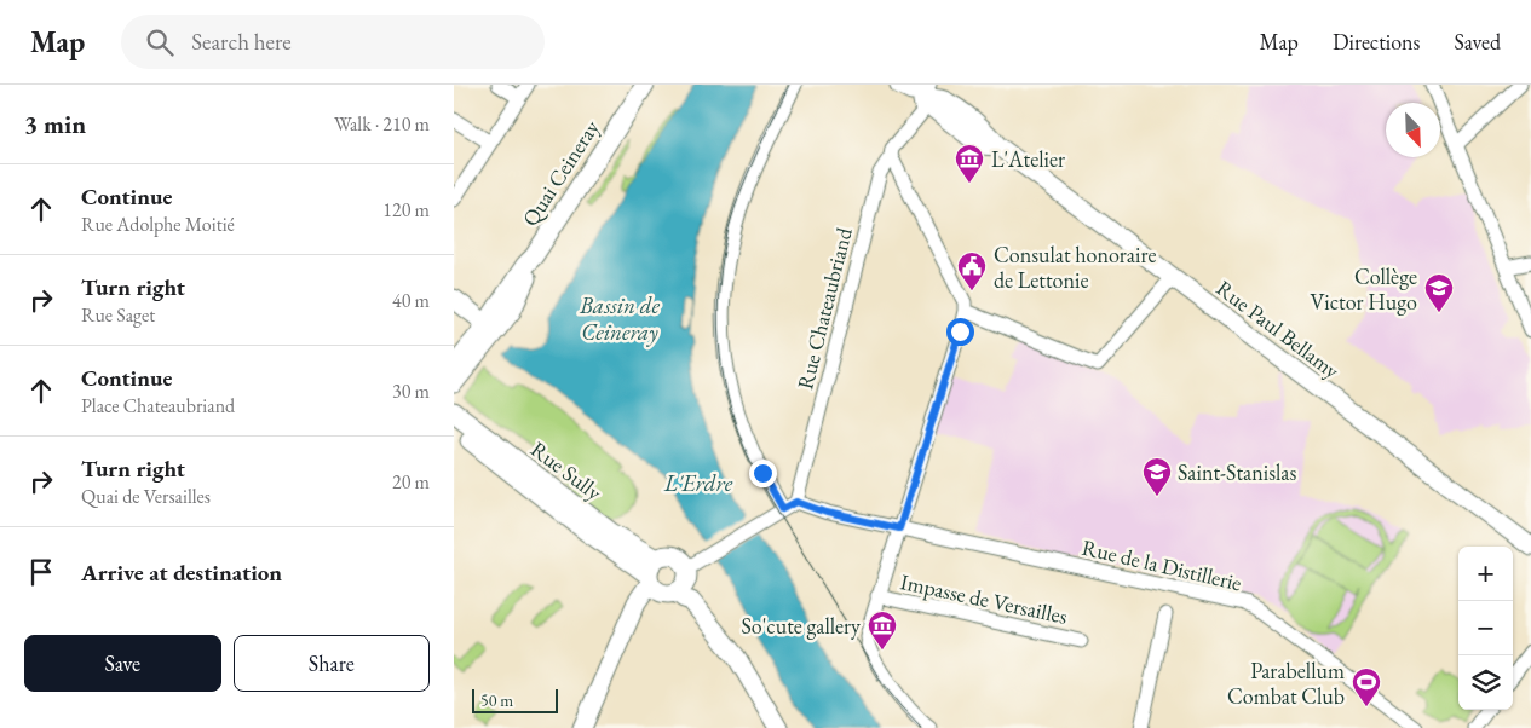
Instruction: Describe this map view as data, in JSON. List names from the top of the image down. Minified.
{"streets":{"main road":["Quai Ceineray","Rue Paul Bellamy","Rue Sully"],"street":["Rue Chateaubriand","Rue de la Distillerie","Impasse de Versailles"]},"crossings":[["Rue Chateaubriand","Rue Paul Bellamy"],["Rue Chateaubriand","Rue de la Distillerie"]],"water":["Bassin de Ceineray","L'Erdre"],"places":{"museum":["L'Atelier","So'cute gallery"],"public building":["Consulat honoraire de Lettonie"],"school or university":["Collège Victor Hugo","Saint-Stanislas"],"sports":["Parabellum Combat Club"]},"scale_bar":"50 m","north":"bottom right","page":{"header":"Map","search":"Search here","nav":["Map","Directions","Saved"],"heading":["3 min","Walk · 210 m"],"list":[["Continue","Rue Adolphe Moitié","120 m"],["Turn right","Rue Saget","40 m"],["Continue","Place Chateaubriand","30 m"],["Turn right","Quai de Versailles","20 m"],"Arrive at destination"],"map_buttons":["+","−"],"buttons":["Save","Share"],"scale":"50 m"}}
